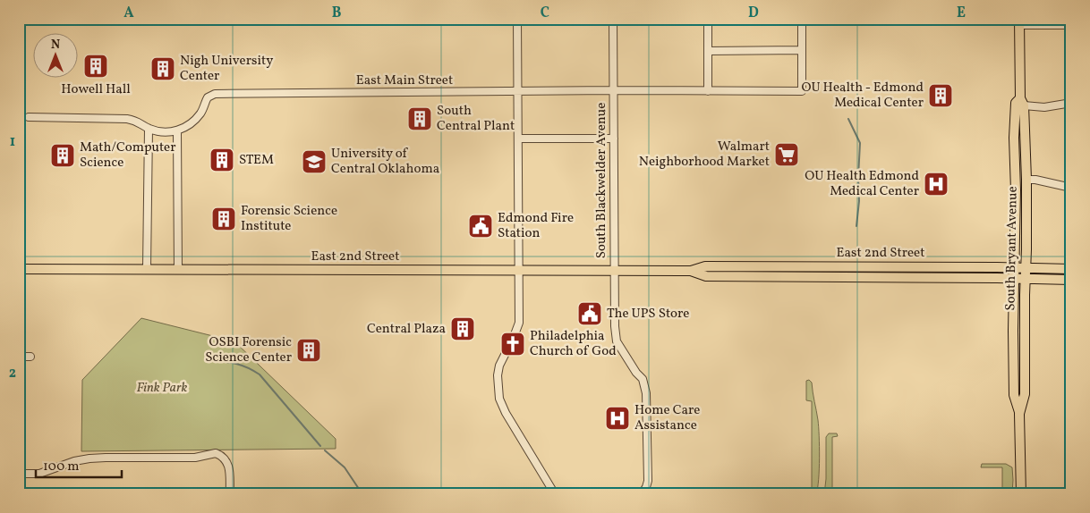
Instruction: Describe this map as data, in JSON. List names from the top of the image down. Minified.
{"streets":{"main road":["South Bryant Avenue","East 2nd Street"],"street":["East Main Street","South Blackwelder Avenue"]},"crossings":[["East Main Street","South Blackwelder Avenue"],["South Blackwelder Avenue","East 2nd Street"],["South Bryant Avenue","East 2nd Street"]],"parks":["Fink Park"],"places":{"building":["Howell Hall","Nigh University Center","OU Health - Edmond Medical Center","South Central Plant","Math/Computer Science","STEM","Forensic Science Institute","Central Plaza","OSBI Forensic Science Center"],"supermarket":["Walmart Neighborhood Market"],"school or university":["University of Central Oklahoma"],"hospital":["OU Health Edmond Medical Center","Home Care Assistance"],"public building":["Edmond Fire Station","The UPS Store"],"church":["Philadelphia Church of God"]},"scale_bar":"100 m","north":"top","grid":{"columns":["A","B","C","D","E"],"rows":["1","2"]}}
